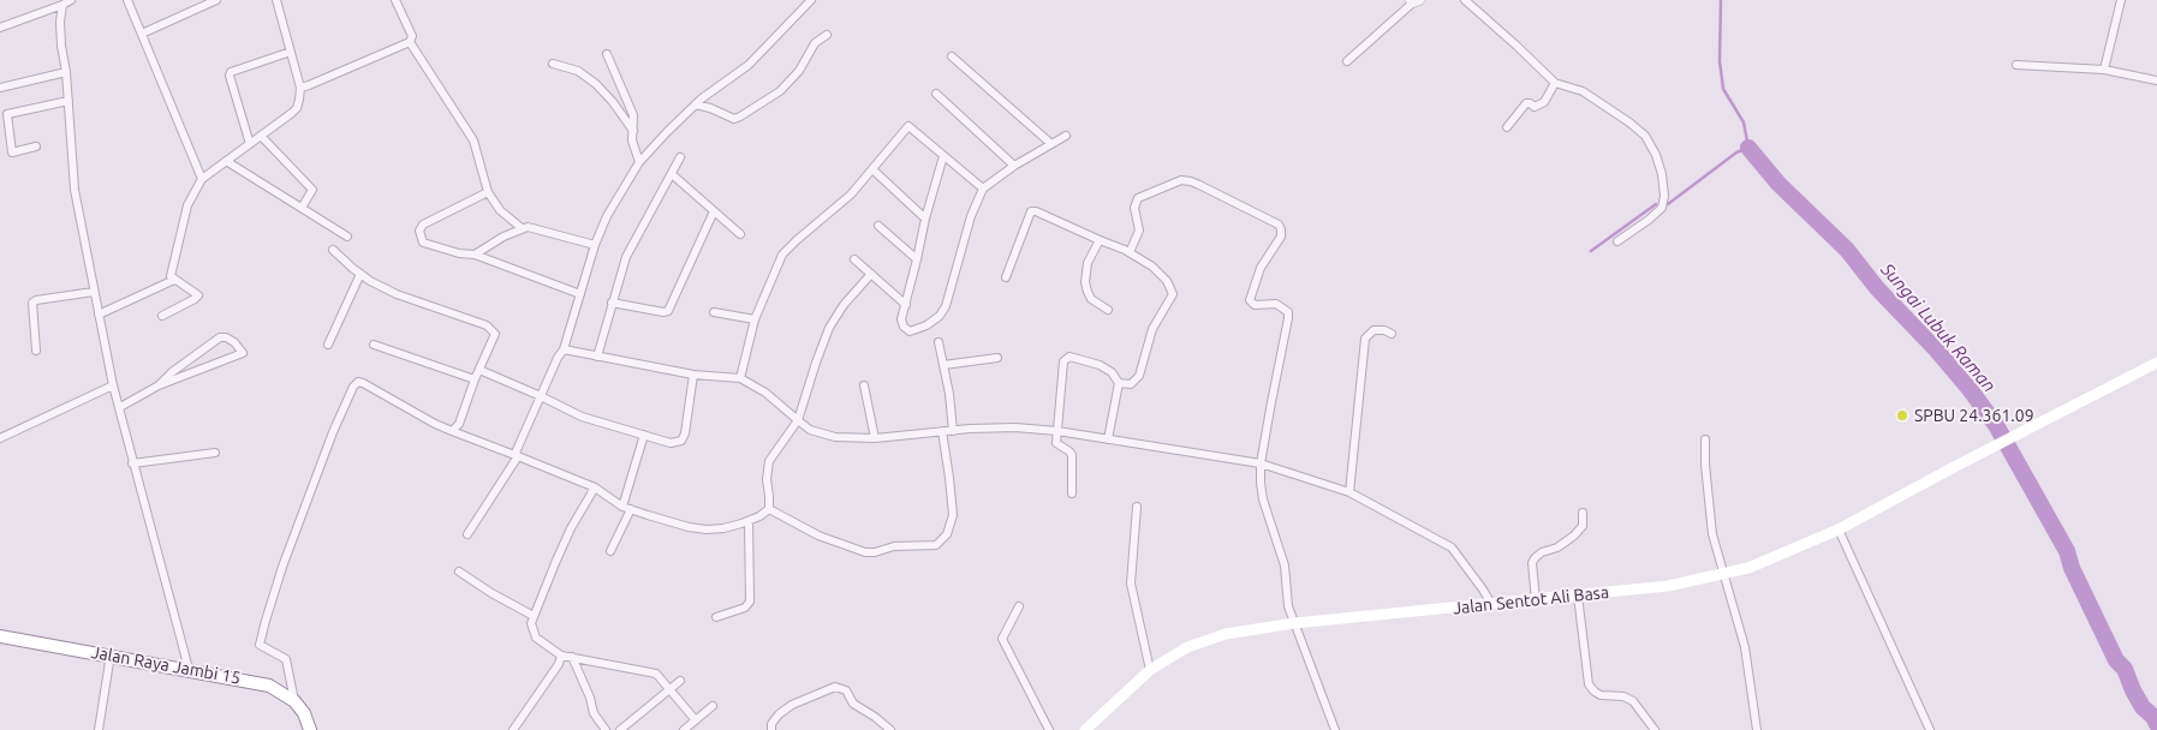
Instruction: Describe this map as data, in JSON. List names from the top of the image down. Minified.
{"streets":{"highway":["Jalan Raya Jambi 15"],"main road":["Jalan Sentot Ali Basa"]},"water":["Sungai Lubuk Raman"],"places":["SPBU 24.361.09"]}
